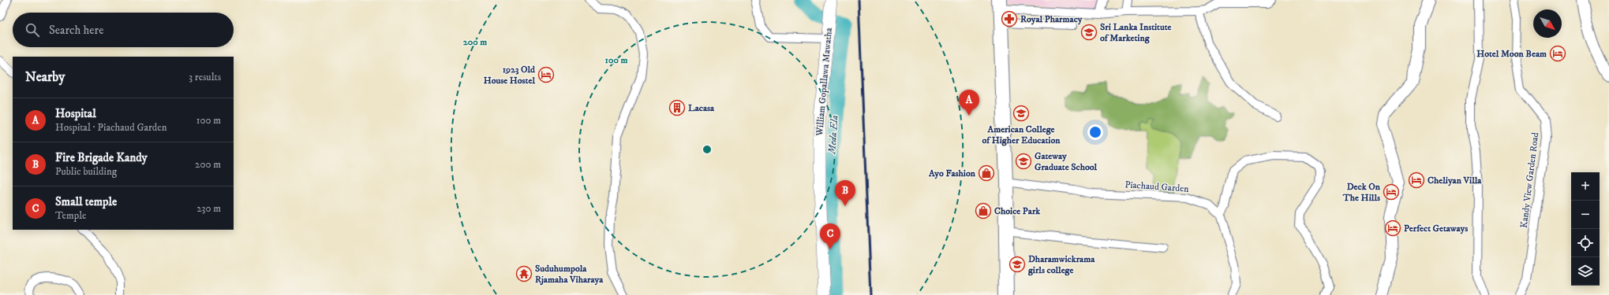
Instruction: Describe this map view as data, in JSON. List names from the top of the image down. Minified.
{"streets":{"main road":["William Gopallawa Mawatha"],"street":["Kandy View Garden Road","Piachaud Garden"]},"water":["Meda Ela"],"places":{"pharmacy":["Royal Pharmacy"],"school or university":["Sri Lanka Institute of Marketing","American College of Higher Education","Gateway Graduate School","Dharamwickrama girls college"],"hotel":["Hotel Moon Beam","1923 Old House Hostel","Cheliyan Villa","Deck On The Hills","Perfect Getaways"],"building":["Lacasa"],"shop":["Ayo Fashion","Choice Park"],"temple":["Suduhumpola Rjamaha Viharaya"]},"north":"bottom right","page":{"search":"Search here","heading":["Nearby","3 results"],"pins":["A","B","C"],"list":[{"mark":"A","name":"Hospital","note":"Hospital · Piachaud Garden","value":"100 m"},{"mark":"B","name":"Fire Brigade Kandy","note":"Public building","value":"200 m"},{"mark":"C","name":"Small temple","note":"Temple","value":"230 m"}],"map_buttons":["+","−"]},"rings":["200 m","100 m"]}
